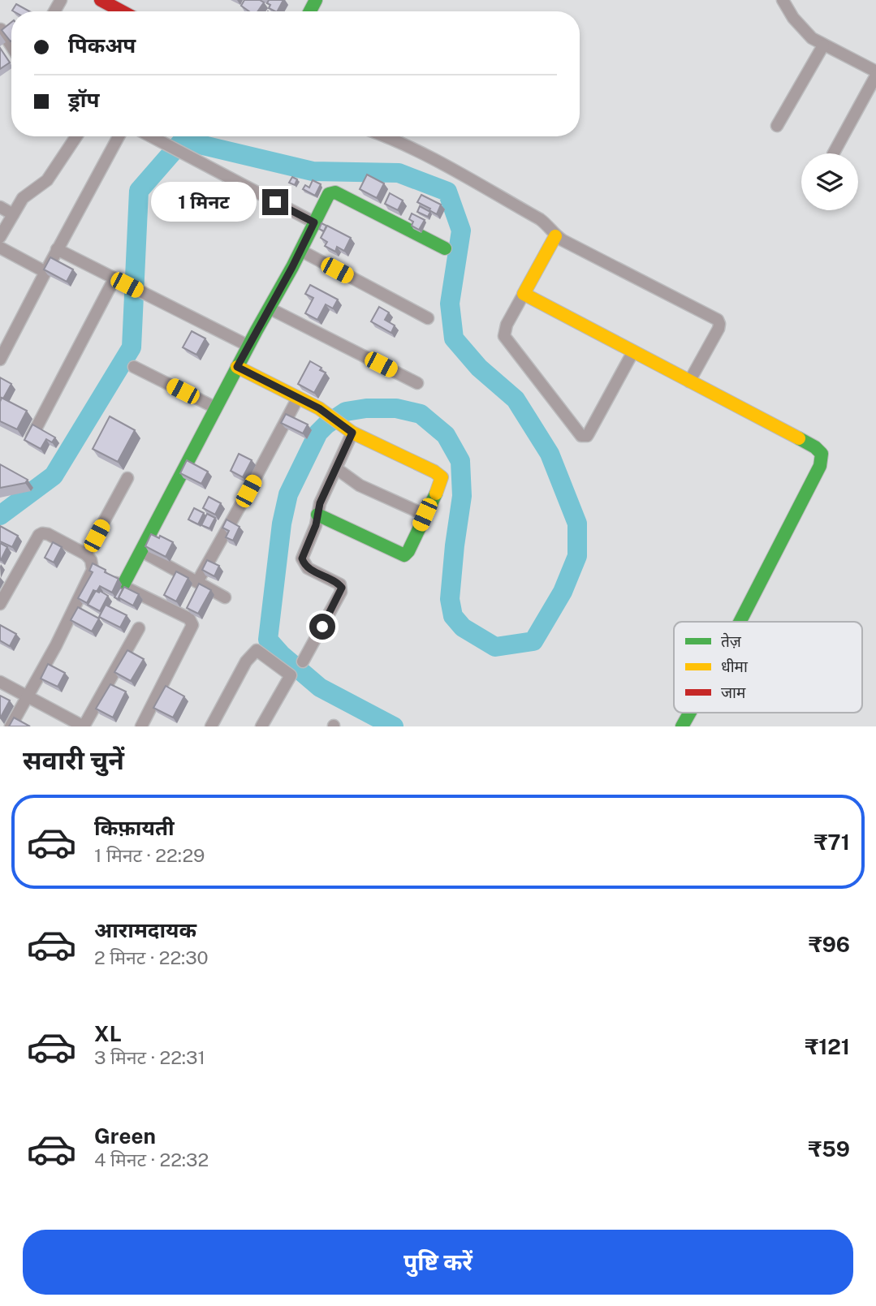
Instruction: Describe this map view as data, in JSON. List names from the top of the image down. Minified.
{"legend":["तेज़","धीमा","जाम"],"page":{"banner":["पिकअप","ड्रॉप"],"bubble":"1 मिनट","heading":"सवारी चुनें","list":[{"name":"किफ़ायती","note":"1 मिनट · 22:29","value":"₹71"},{"name":"आरामदायक","note":"2 मिनट · 22:30","value":"₹96"},{"name":"XL","note":"3 मिनट · 22:31","value":"₹121"},{"name":"Green","note":"4 मिनट · 22:32","value":"₹59"}],"buttons":"पुष्टि करें"}}
